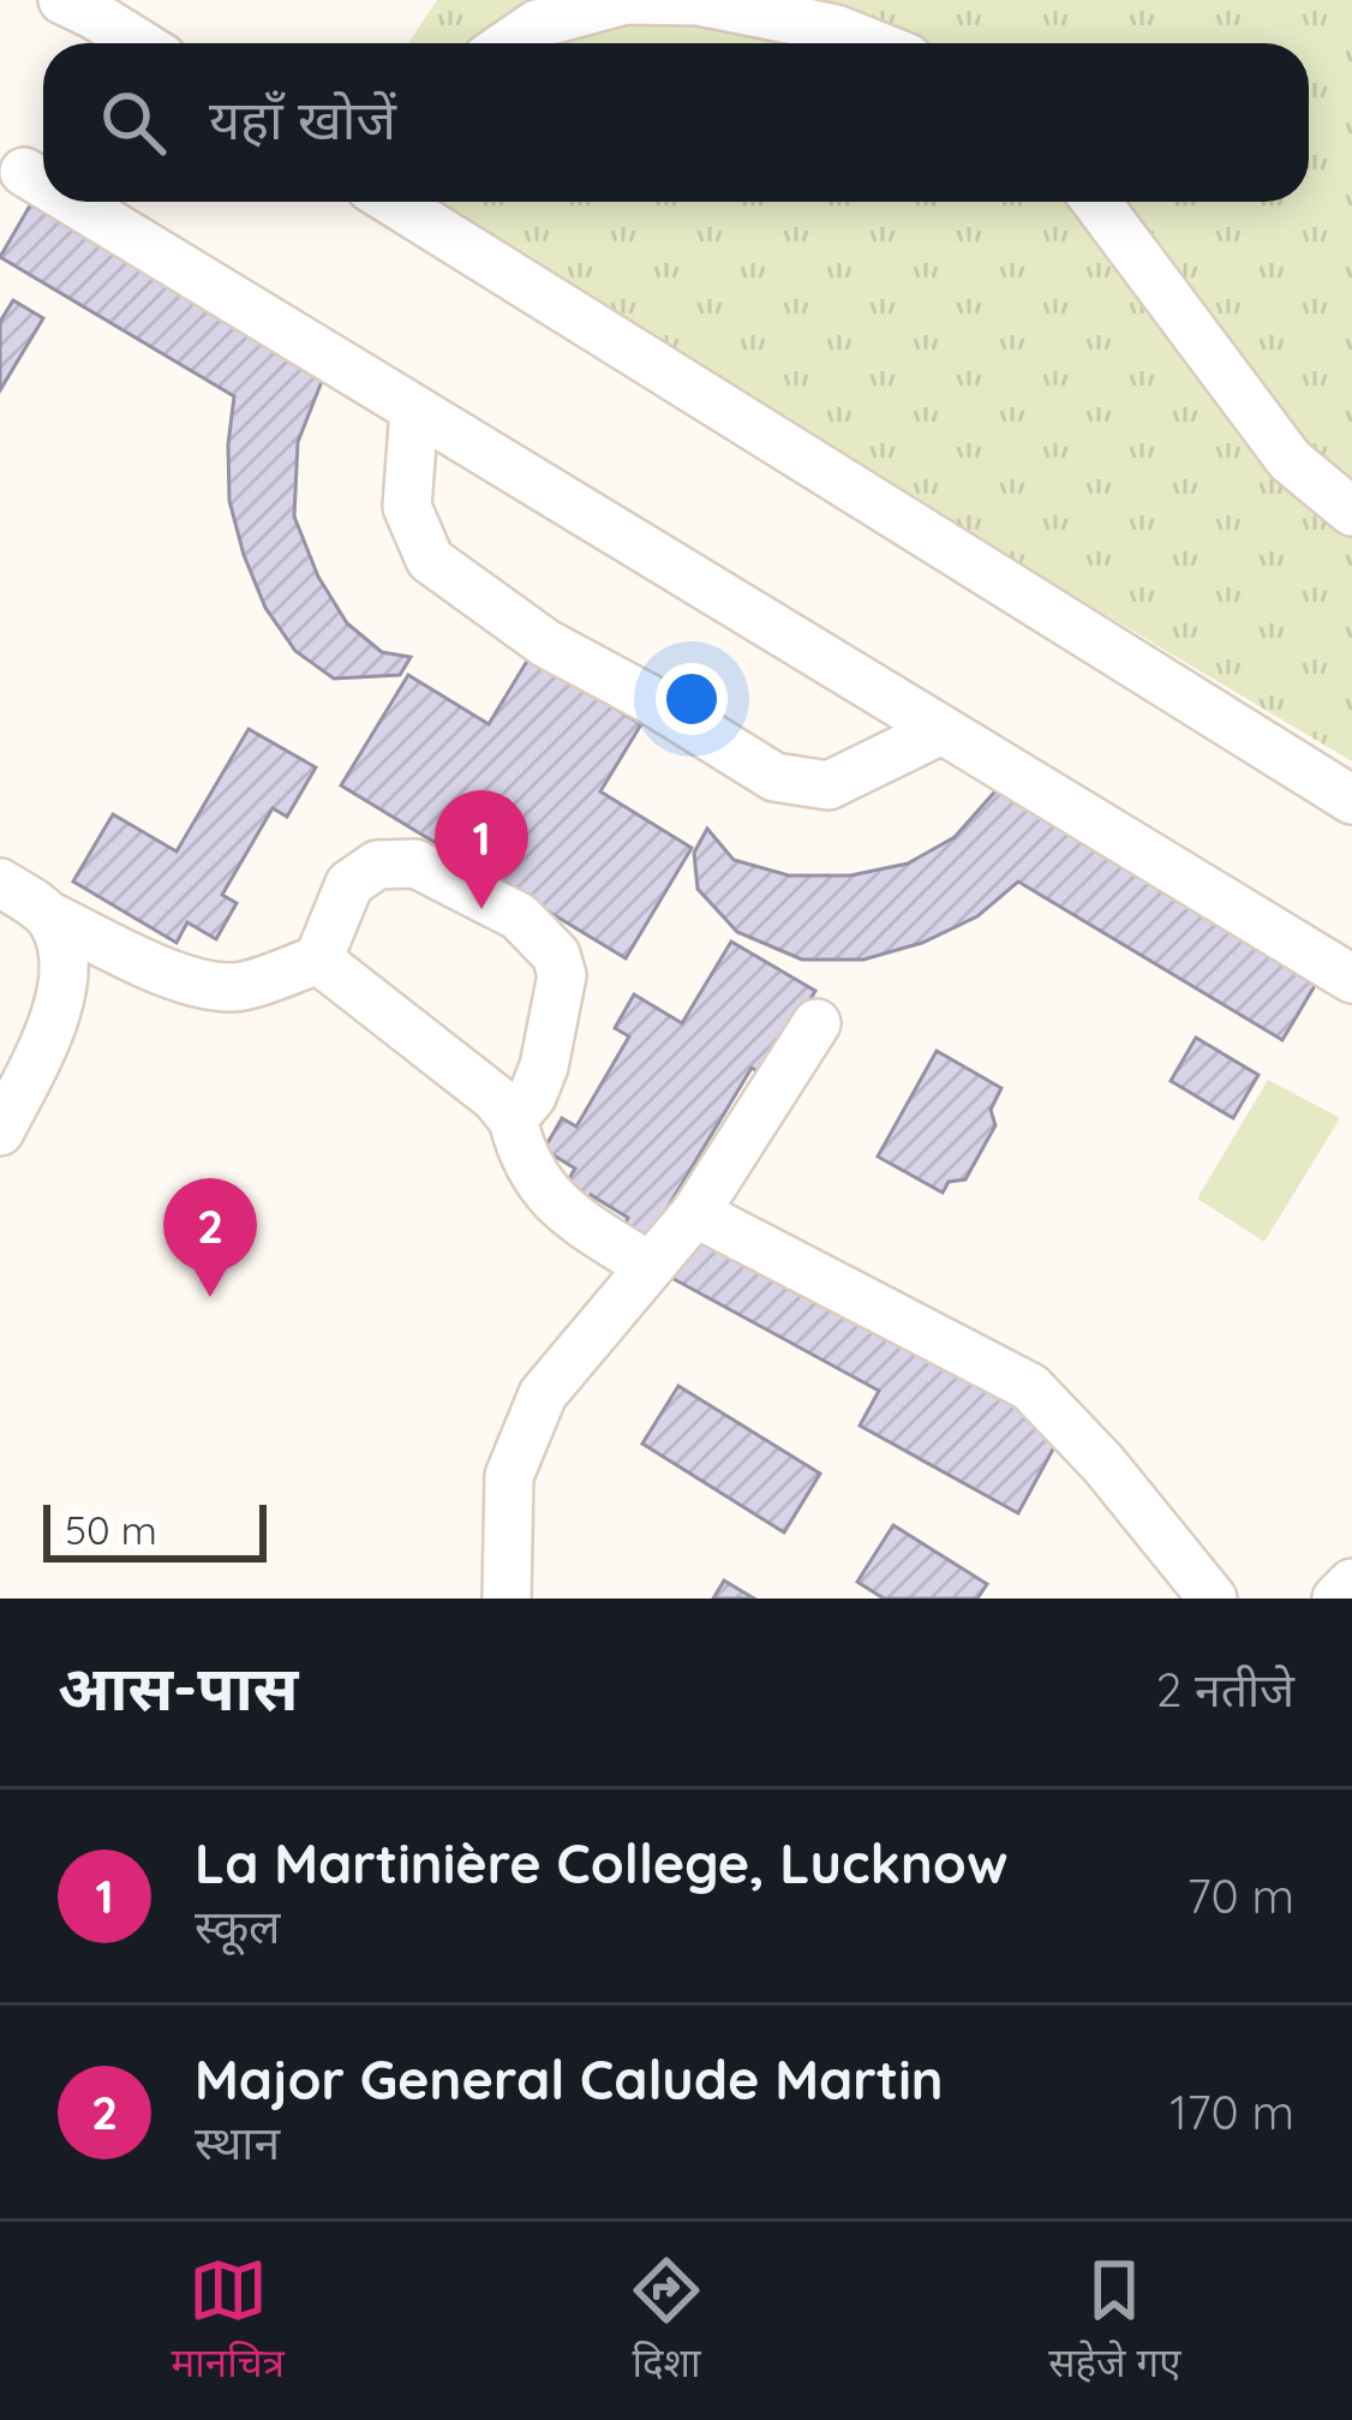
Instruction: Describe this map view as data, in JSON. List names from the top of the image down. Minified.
{"scale_bar":"50 m","page":{"search":"यहाँ खोजें","pins":["1","2"],"scale":"50 m","heading":["आस-पास","2 नतीजे"],"list":[{"mark":"1","name":"La Martinière College, Lucknow","note":"स्कूल","value":"70 m"},{"mark":"2","name":"Major General Calude Martin","note":"स्थान","value":"170 m"}],"nav":["मानचित्र","दिशा","सहेजे गए"]}}
